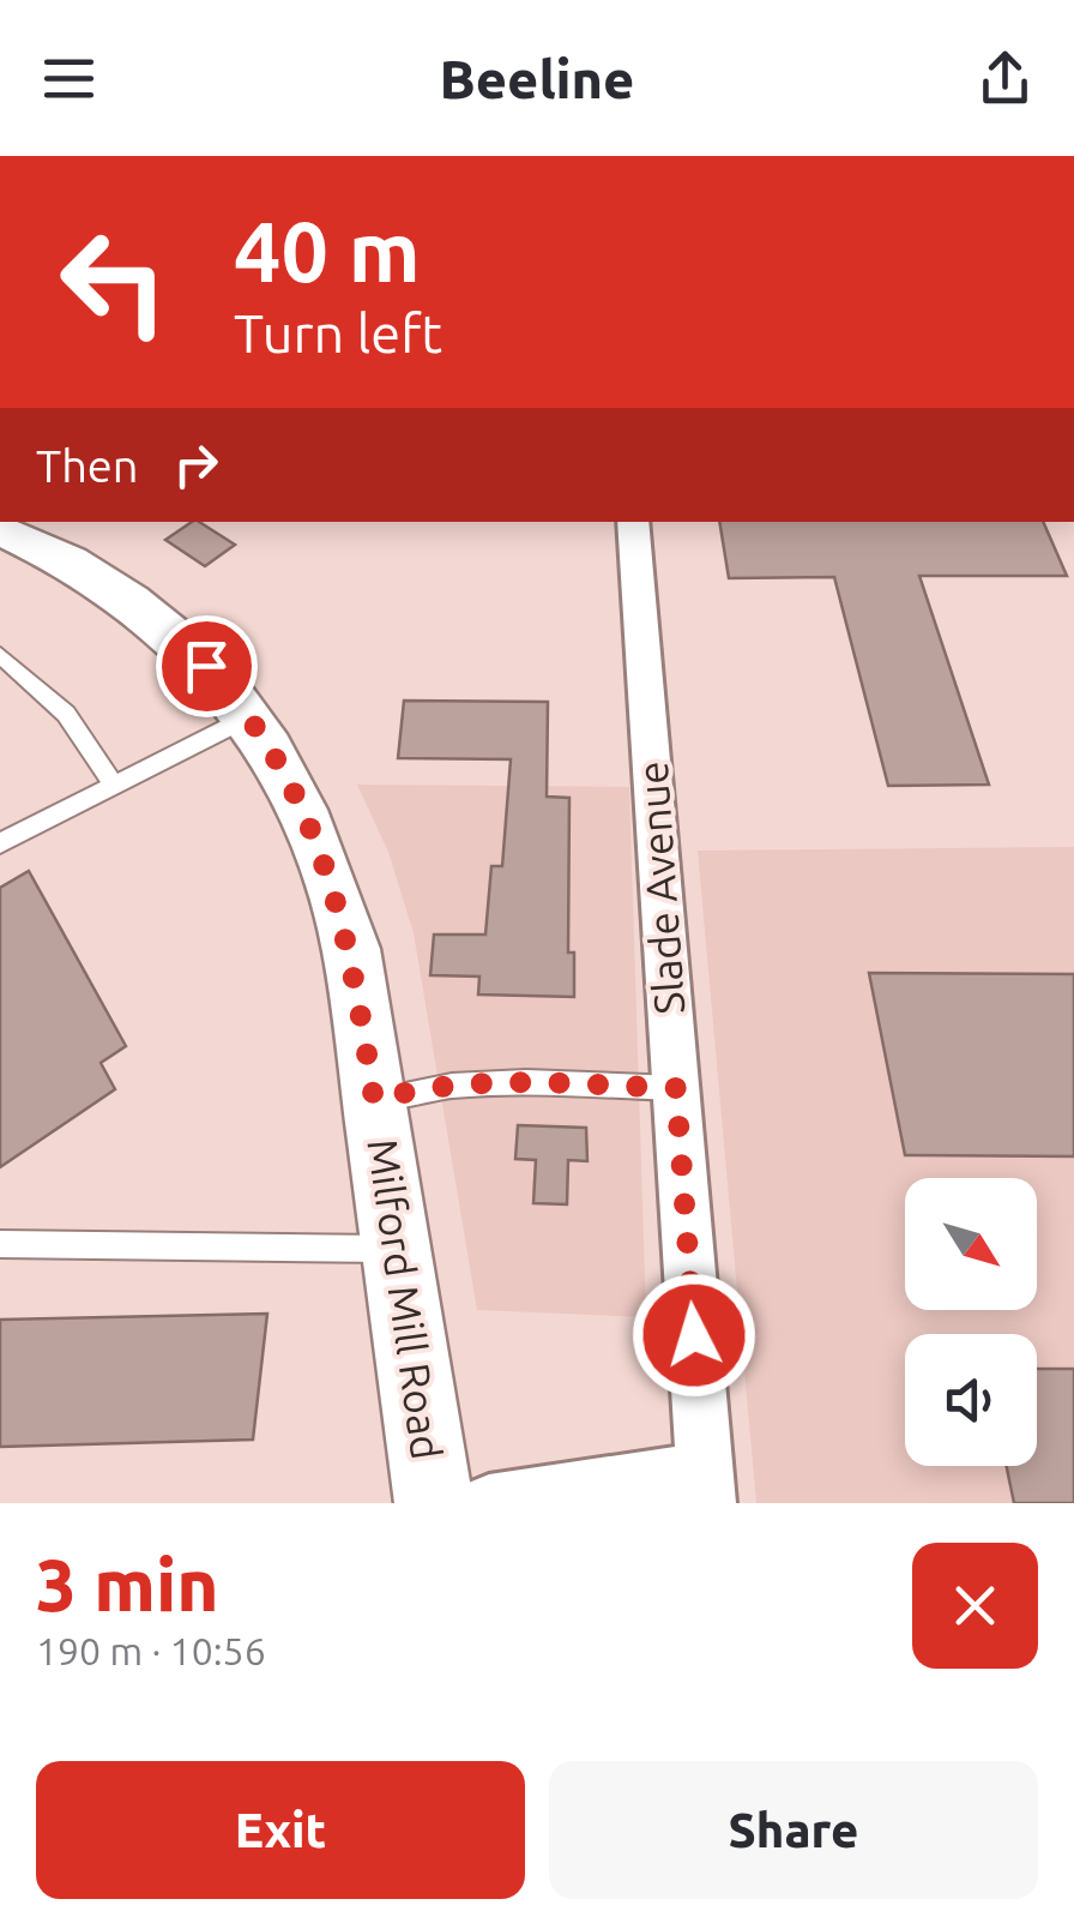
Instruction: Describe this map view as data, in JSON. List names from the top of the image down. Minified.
{"streets":{"main road":["Milford Mill Road"],"street":["Slade Avenue"]},"north":"bottom right","page":{"header":"Beeline","turn":["40 m","Turn left"],"then":"Then","heading":["3 min","190 m · 10:56"],"buttons":["Exit","Share"]}}
